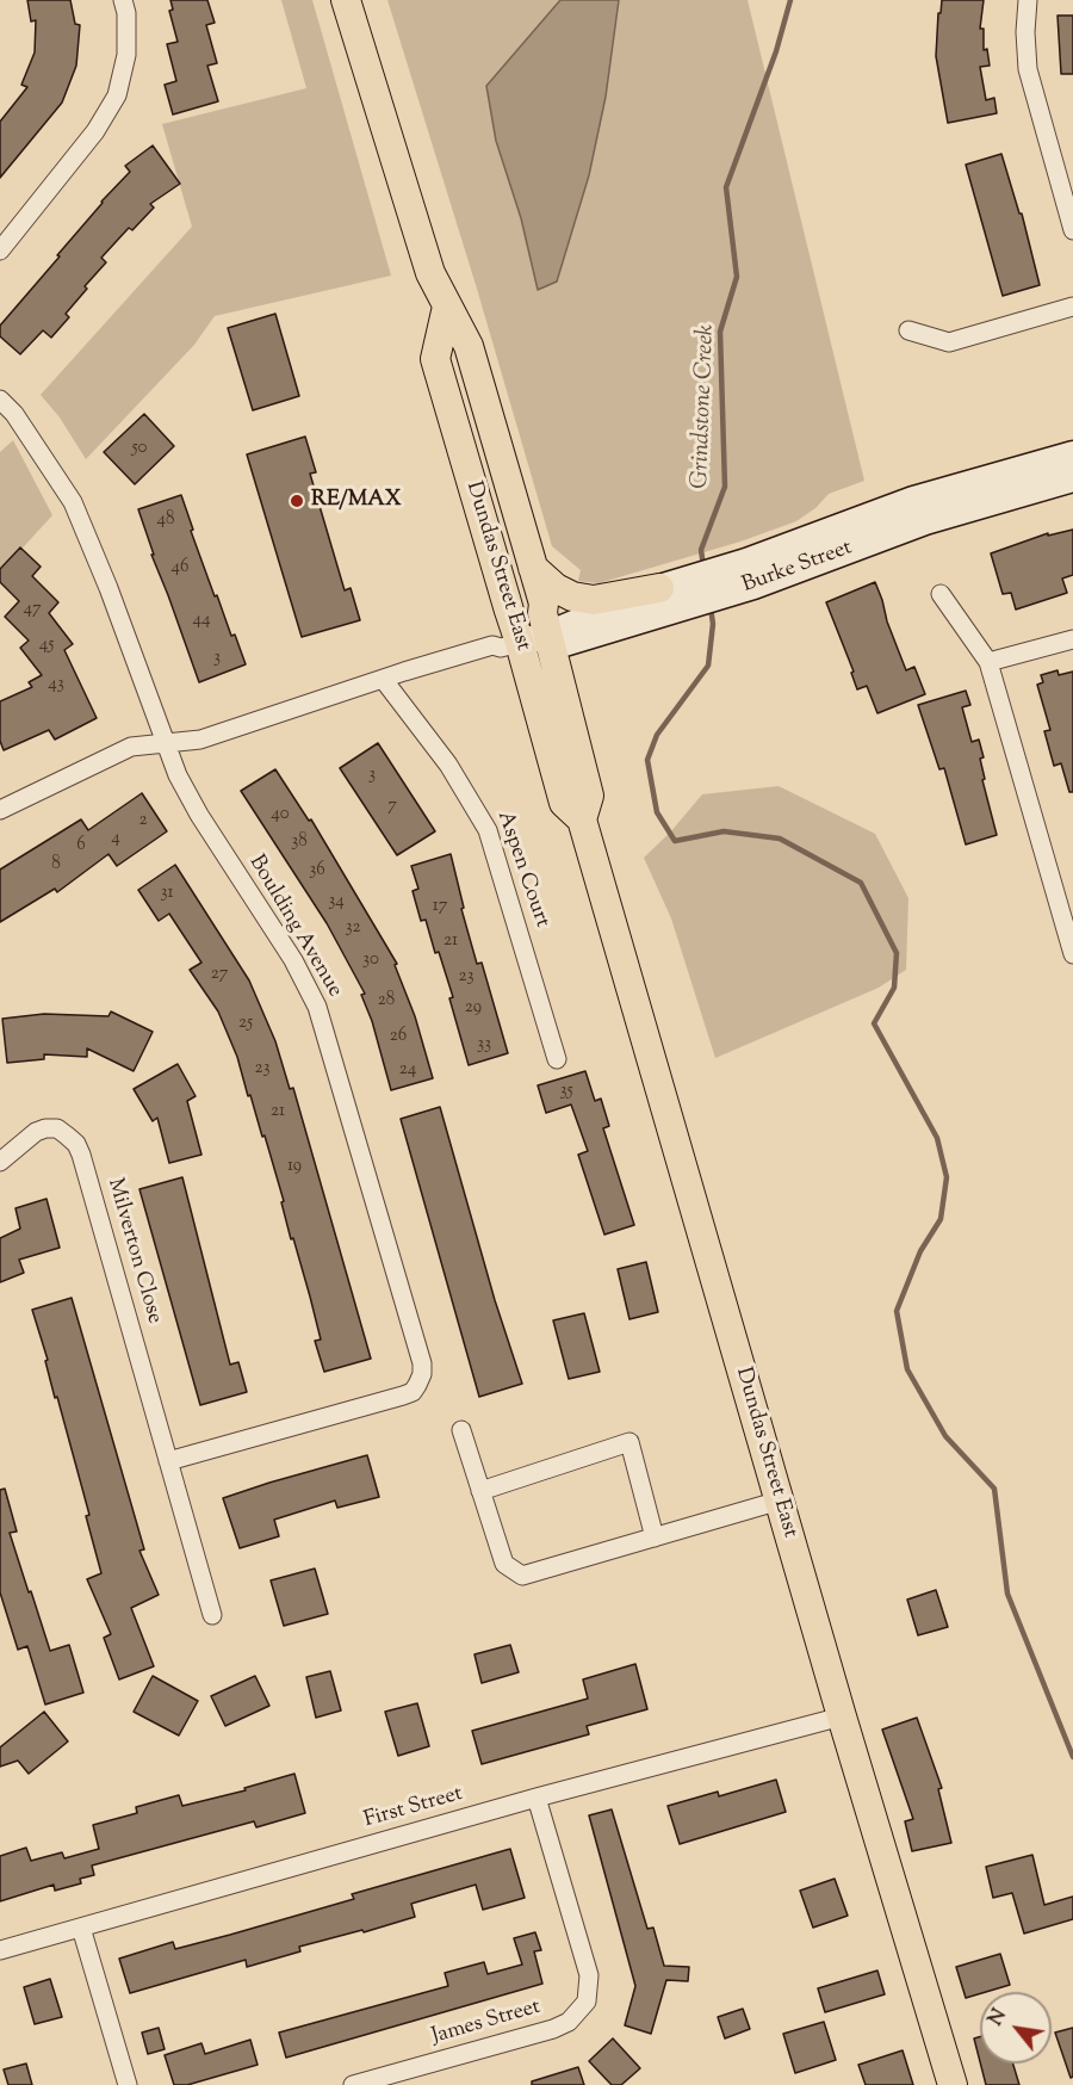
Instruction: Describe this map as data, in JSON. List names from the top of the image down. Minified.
{"streets":{"main road":["Dundas Street East"],"street":["Burke Street","Aspen Court","Boulding Avenue","Milverton Close","First Street","James Street"]},"crossings":[["Dundas Street East","Burke Street"],["Dundas Street East","First Street"],["Boulding Avenue","Milverton Close"],["First Street","James Street"]],"water":["Grindstone Creek"],"places":["RE/MAX"],"house_numbers":["50","48","46","47","44","45","3","43","3","7","40","2","4","38","6","8","36","31","34","17","32","21","30","27","23","28","29","25","26","33","23","24","35","21","19"],"north":"top left"}
